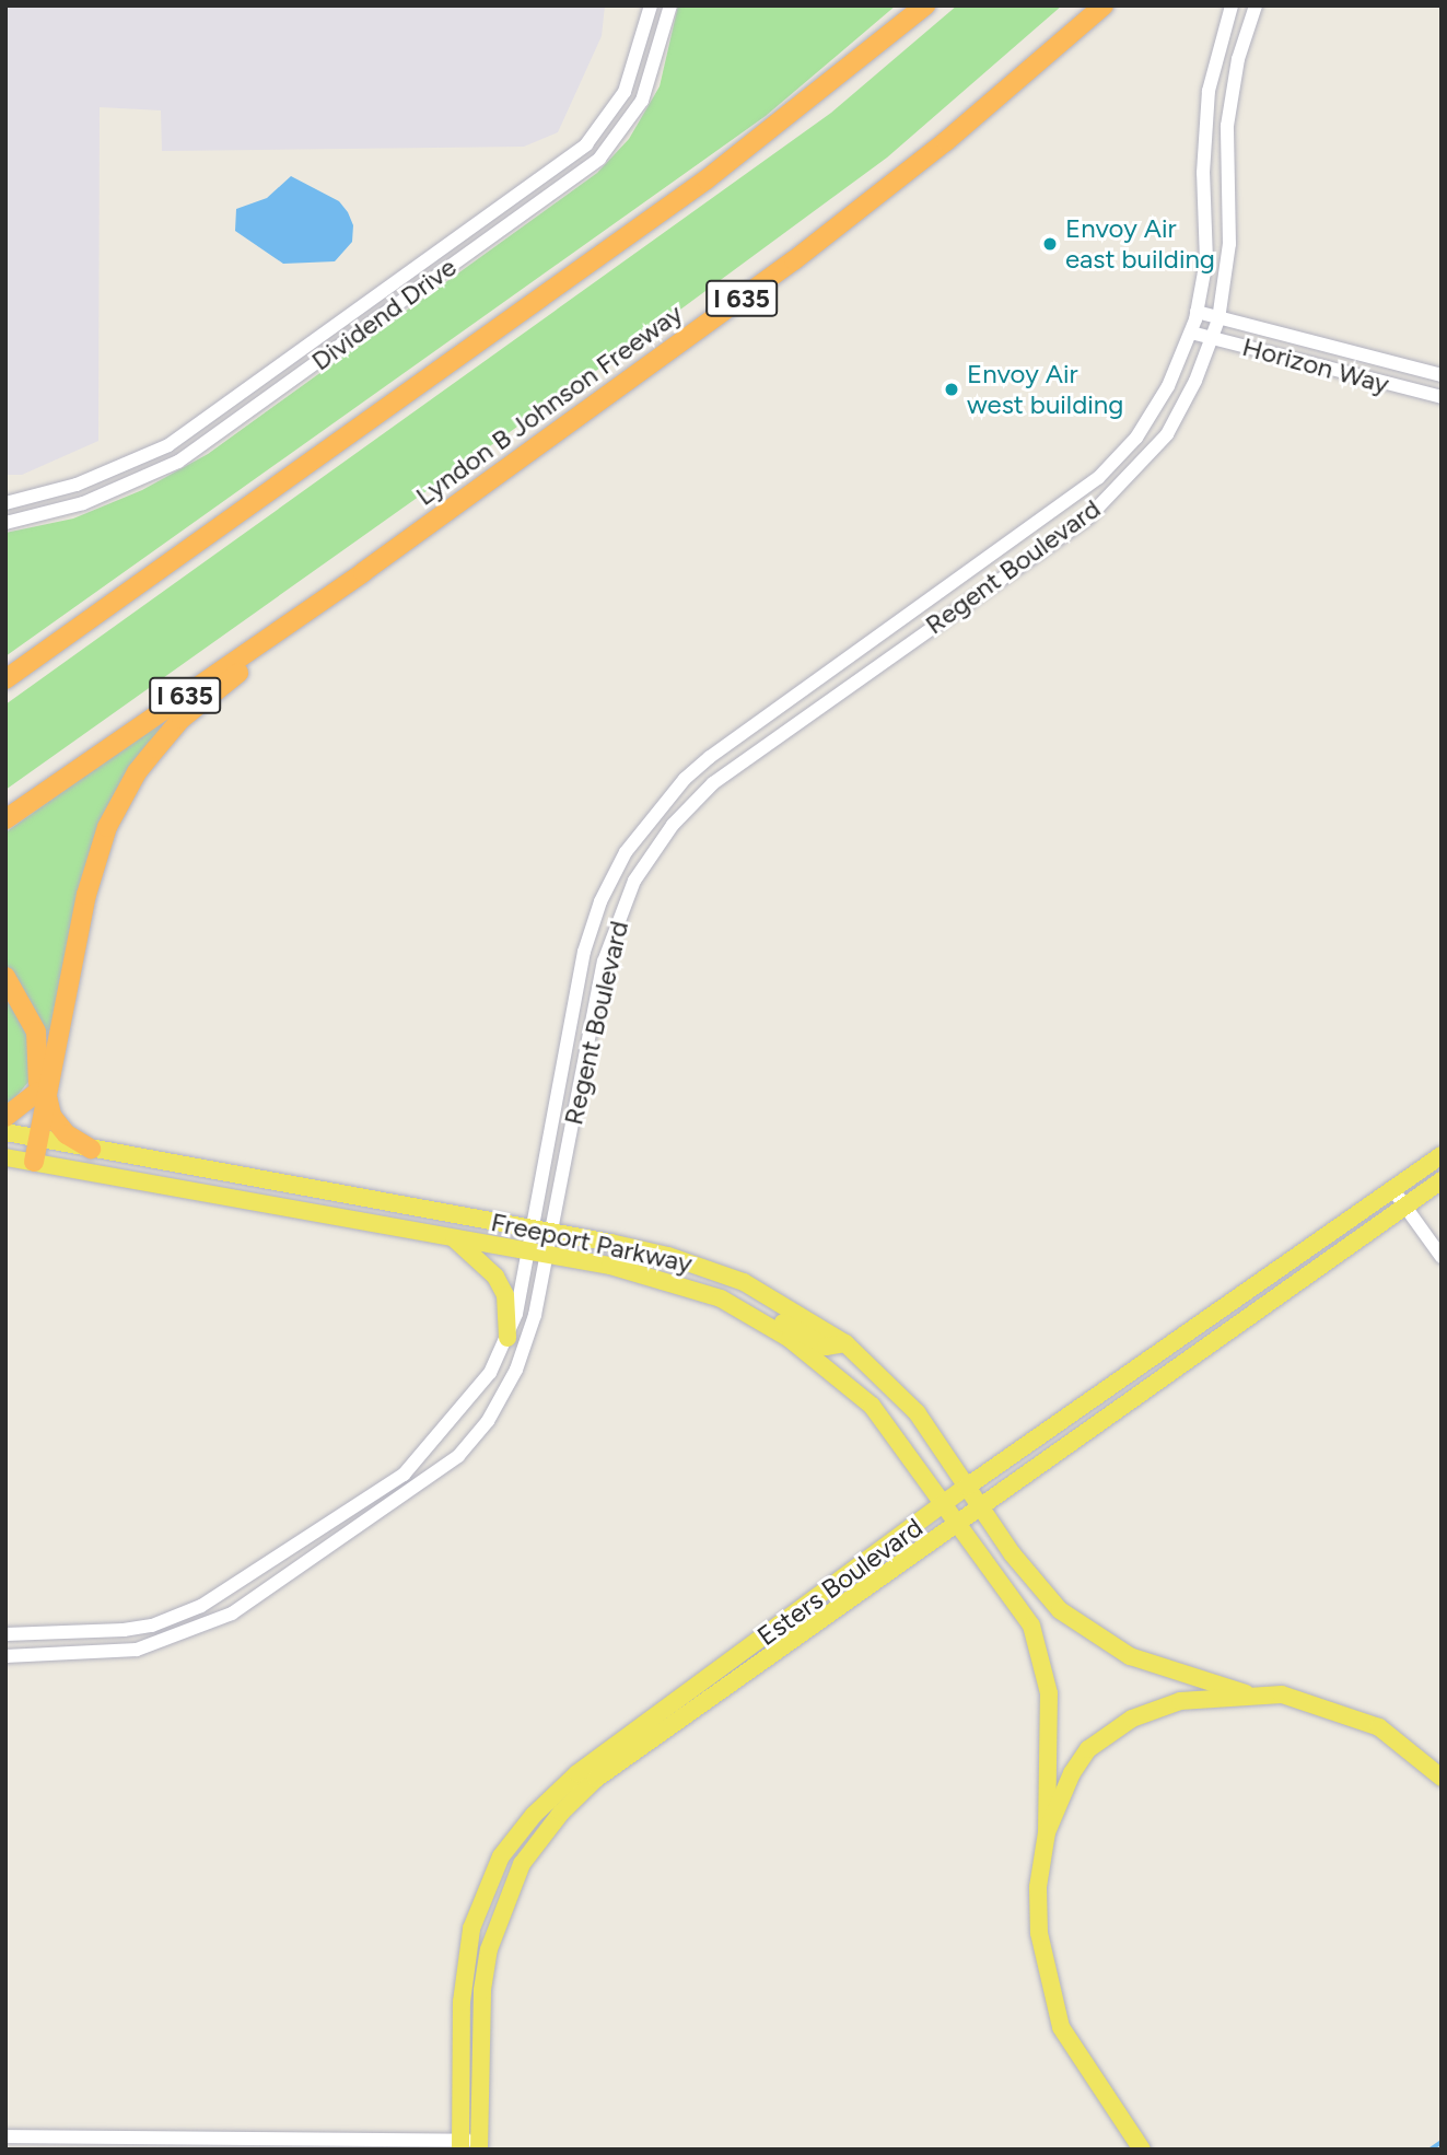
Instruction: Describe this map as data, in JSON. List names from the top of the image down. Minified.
{"streets":{"highway":["I 635","Lyndon B Johnson Freeway"],"main road":["Freeport Parkway","Esters Boulevard"],"street":["Dividend Drive","Horizon Way","Regent Boulevard"]},"crossings":[["Horizon Way","Regent Boulevard"],["Regent Boulevard","Freeport Parkway"],["Freeport Parkway","Esters Boulevard"]],"places":["Envoy Air east building","Envoy Air west building"]}
